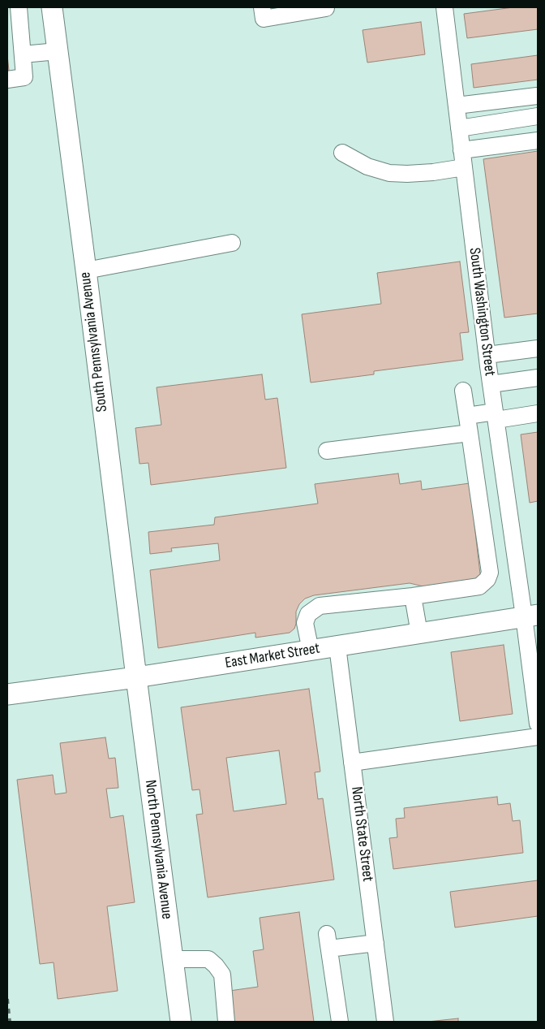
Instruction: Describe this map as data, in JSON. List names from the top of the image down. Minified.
{"streets":{"main road":["South Pennsylvania Avenue","East Market Street","North Pennsylvania Avenue"],"street":["South Washington Street","North State Street"]},"crossings":[["South Washington Street","East Market Street"],["South Pennsylvania Avenue","East Market Street"],["South Pennsylvania Avenue","North Pennsylvania Avenue"],["East Market Street","North State Street"],["East Market Street","North Pennsylvania Avenue"]]}
